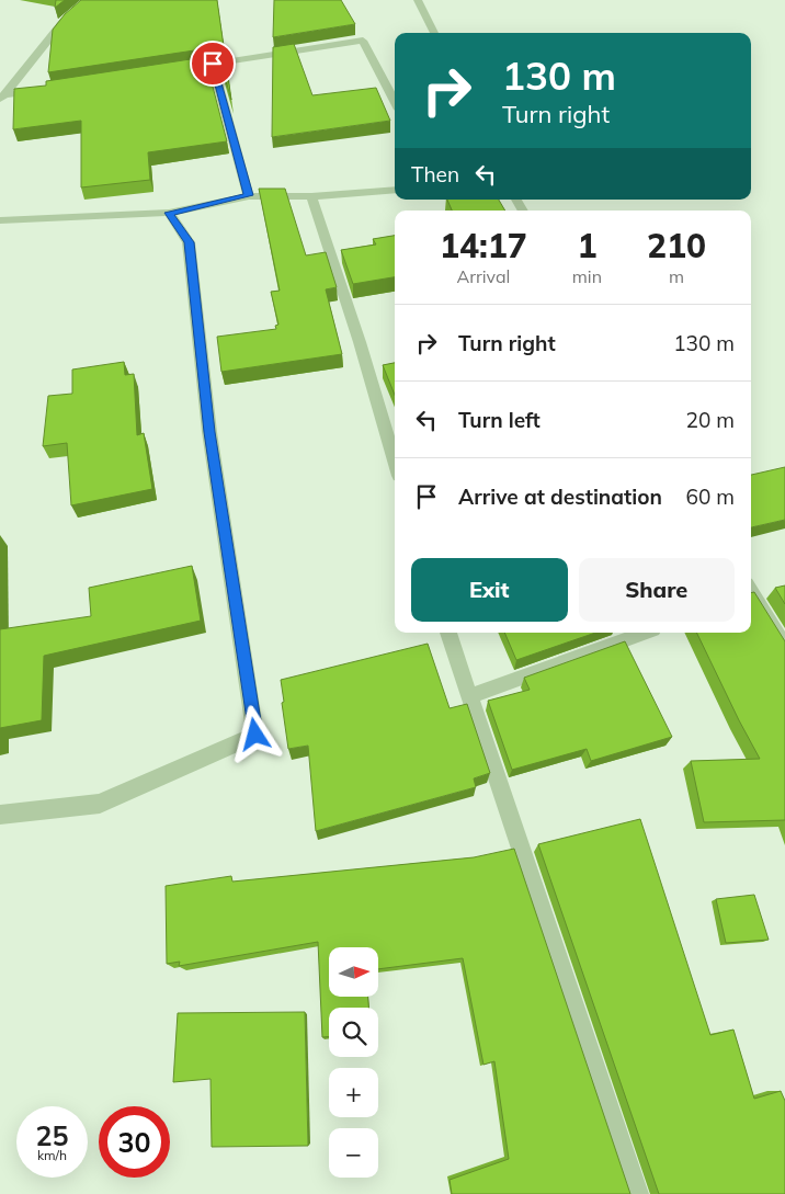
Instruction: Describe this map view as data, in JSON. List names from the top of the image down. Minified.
{"north":"right","page":{"turn":["130 m","Turn right"],"then":"Then","eta":["14:17","Arrival","1","min","210","m"],"list":[{"name":"Turn right","value":"130 m"},{"name":"Turn left","value":"20 m"},{"name":"Arrive at destination","value":"60 m"}],"buttons":["Exit","Share"],"map_buttons":["+","−"],"speed":"25 km/h","limit":"30"}}
